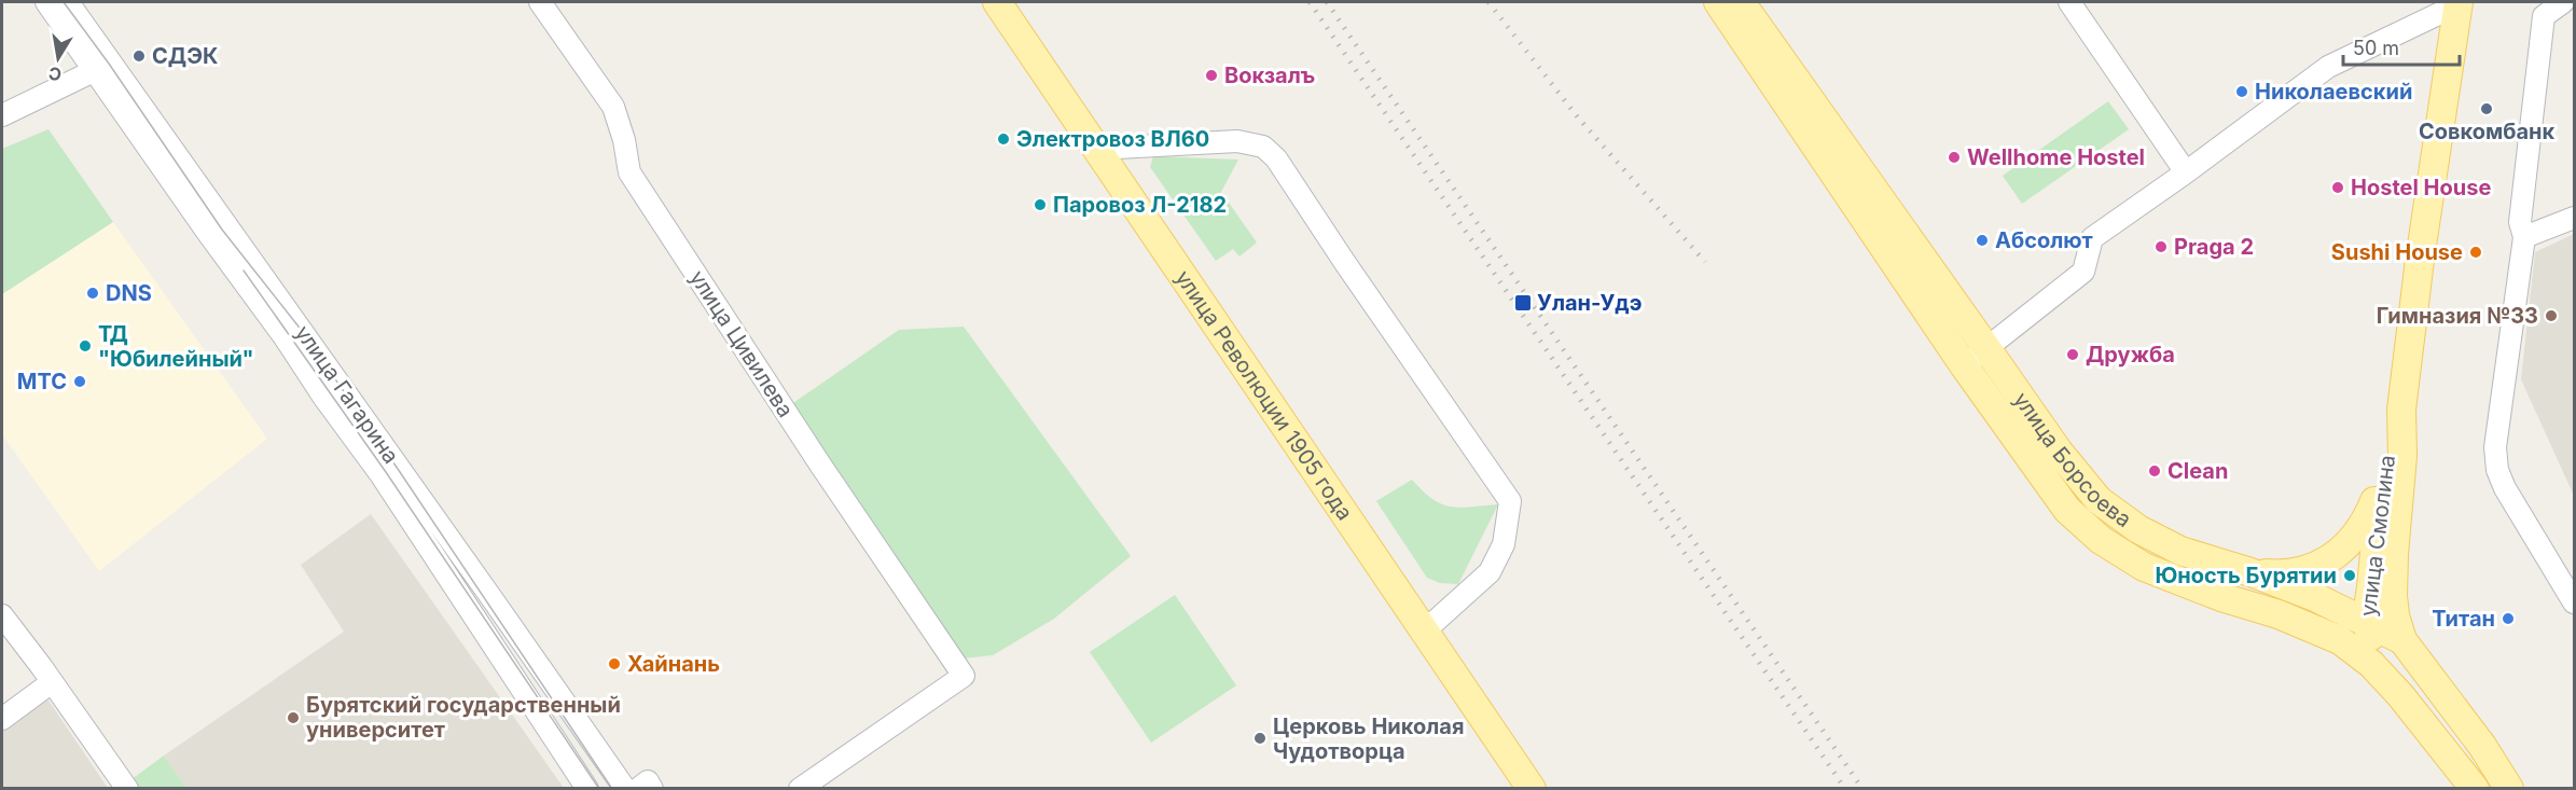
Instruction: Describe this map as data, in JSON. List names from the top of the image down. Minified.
{"streets":{"main road":["улица Революции 1905 года","улица Борсоева","улица Смолина"],"street":["улица Цивилева","улица Гагарина"]},"crossings":[["улица Борсоева","улица Смолина"]],"places":{"other":["СДЭК","Вокзалъ","Николаевский","Совкомбанк","Электровоз ВЛ60","Wellhome Hostel","Hostel House","Паровоз Л-2182","Абсолют","Praga 2","Sushi House","DNS","Гимназия №33","ТД \"Юбилейный\"","Дружба","МТС","Clean","Юность Бурятии","Титан","Хайнань","Бурятский государственный университет","Церковь Николая Чудотворца"],"transit":["Улан-Удэ"]},"scale_bar":"50 m","north":"bottom"}
